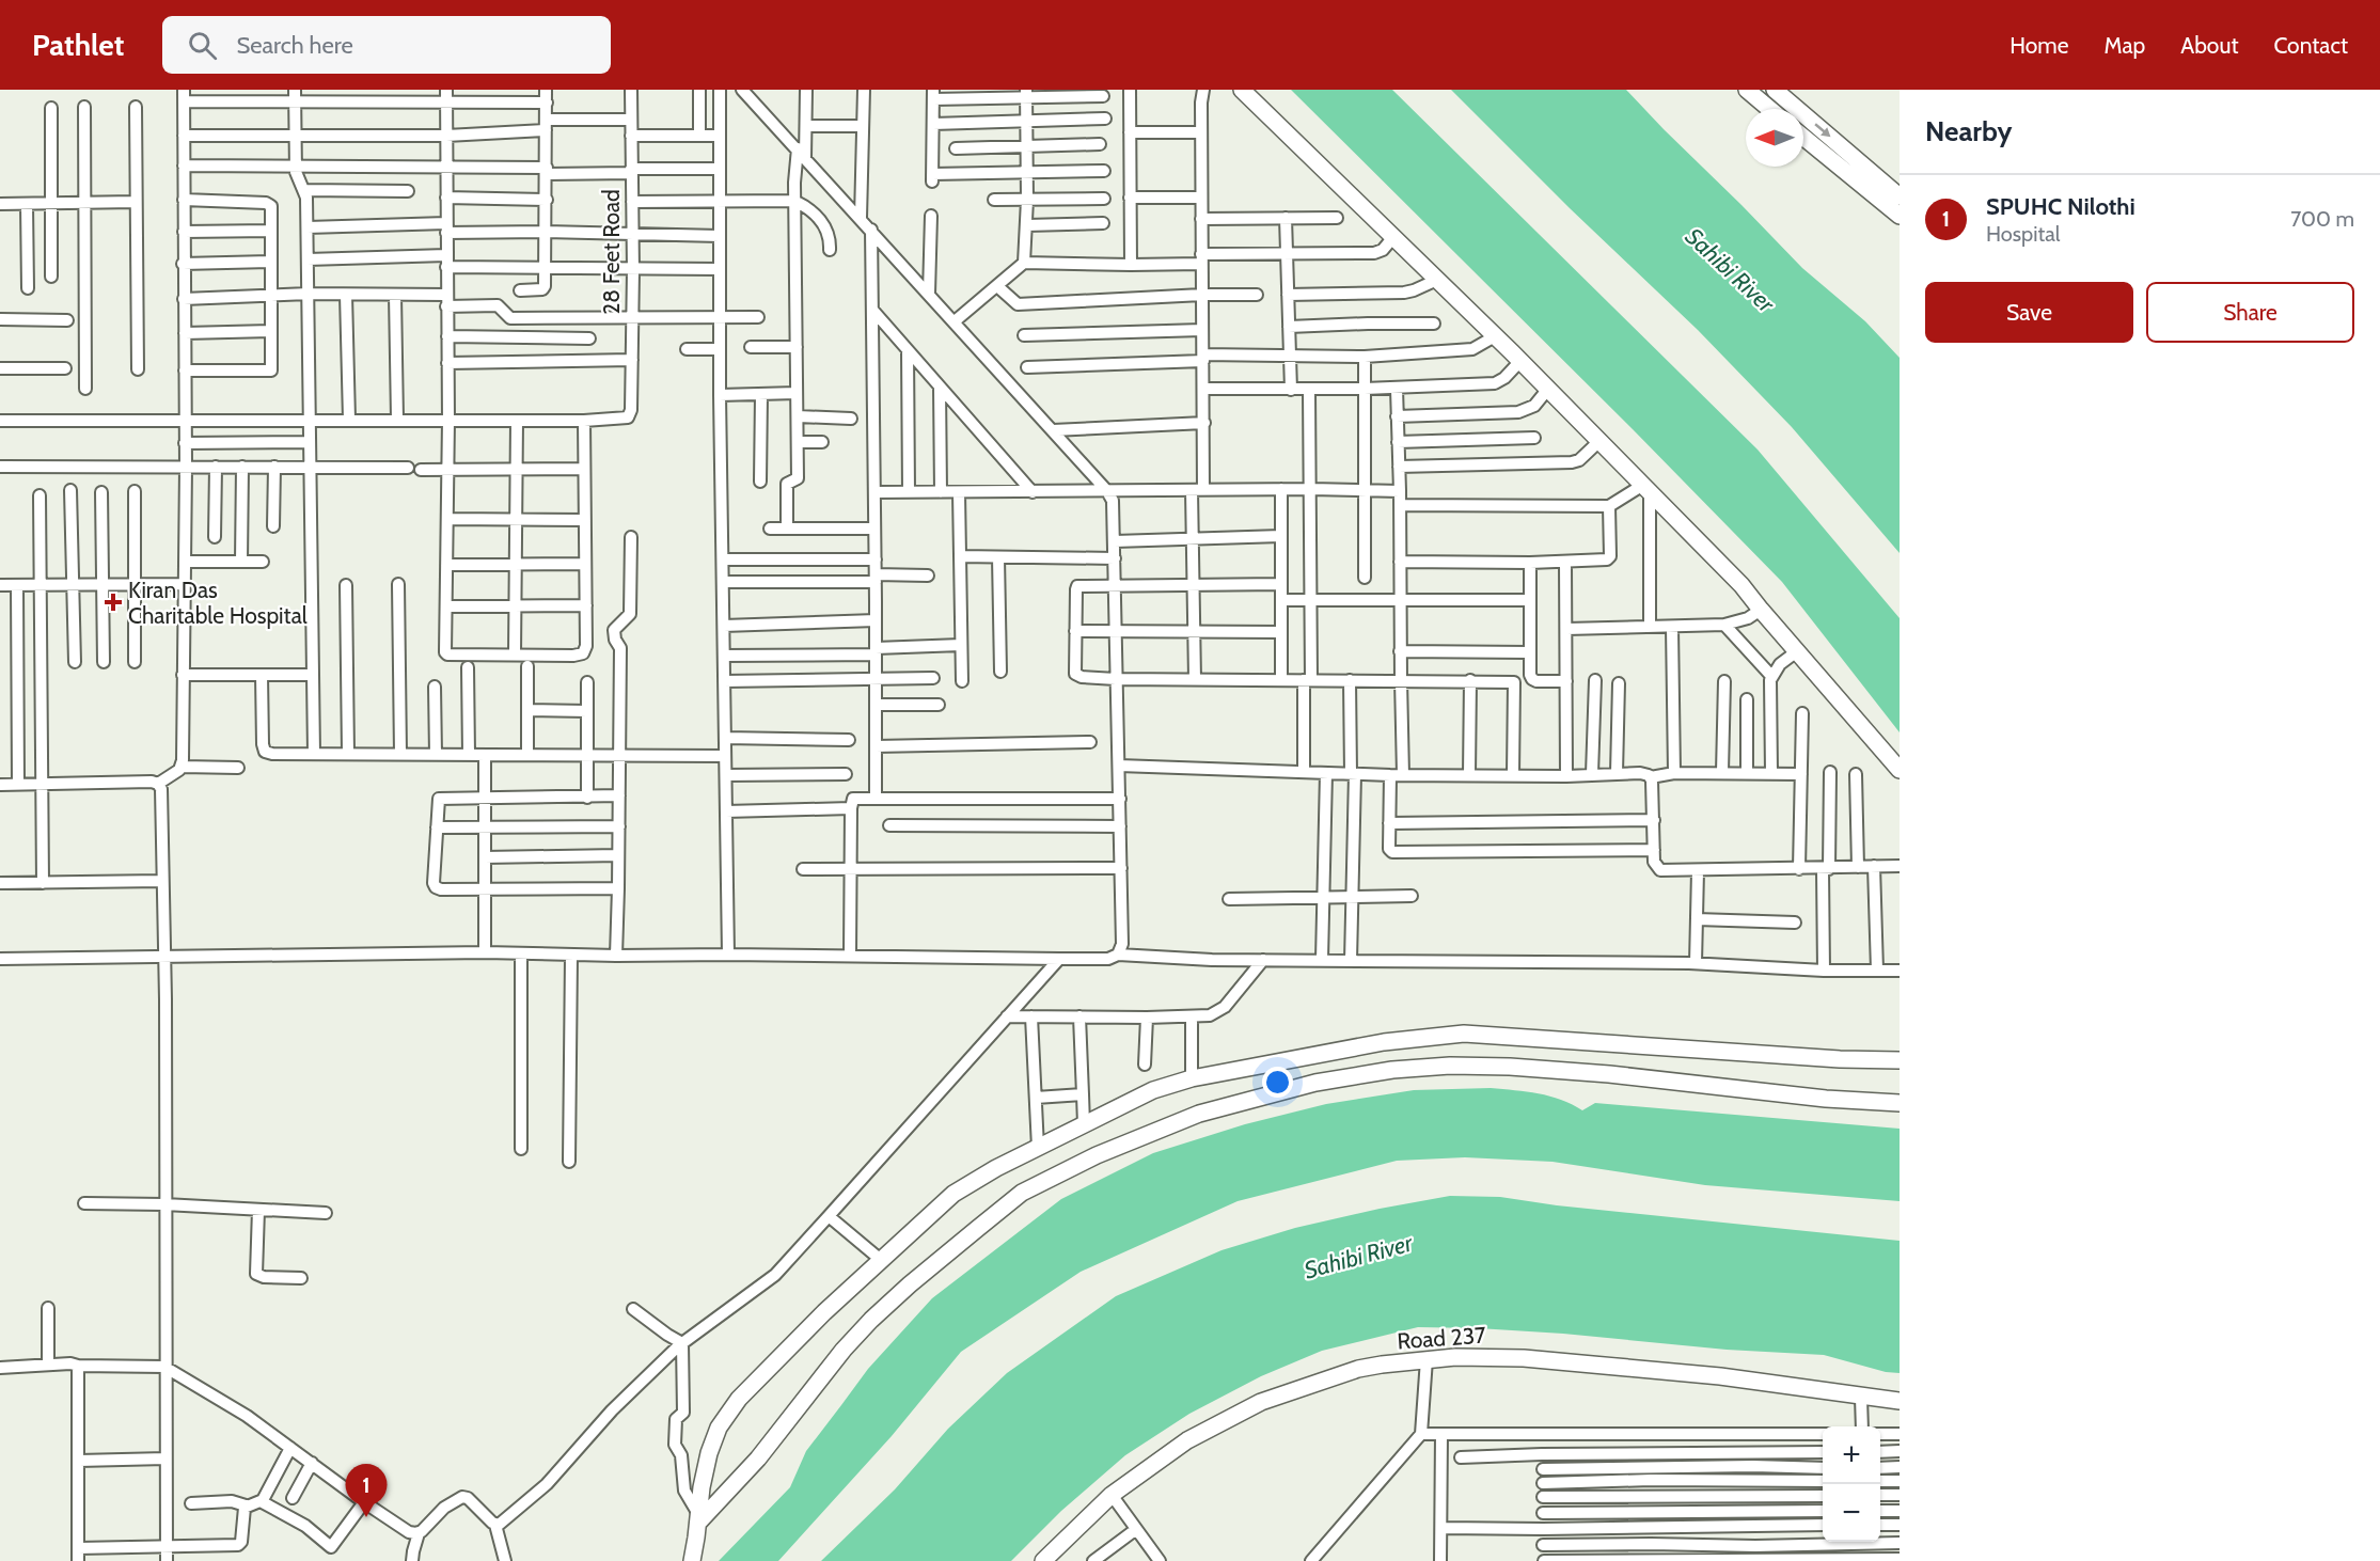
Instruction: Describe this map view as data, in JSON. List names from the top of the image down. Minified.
{"streets":{"street":["28 Feet Road","Road 237"]},"water":["Sahibi River"],"places":{"health":["Kiran Das Charitable Hospital"]},"north":"left","page":{"header":"Pathlet","search":"Search here","nav":["Home","Map","About","Contact"],"heading":"Nearby","list":[{"mark":"1","name":"SPUHC Nilothi","note":"Hospital","value":"700 m"}],"buttons":["Save","Share"],"map_buttons":["+","−"],"pins":"1"}}
